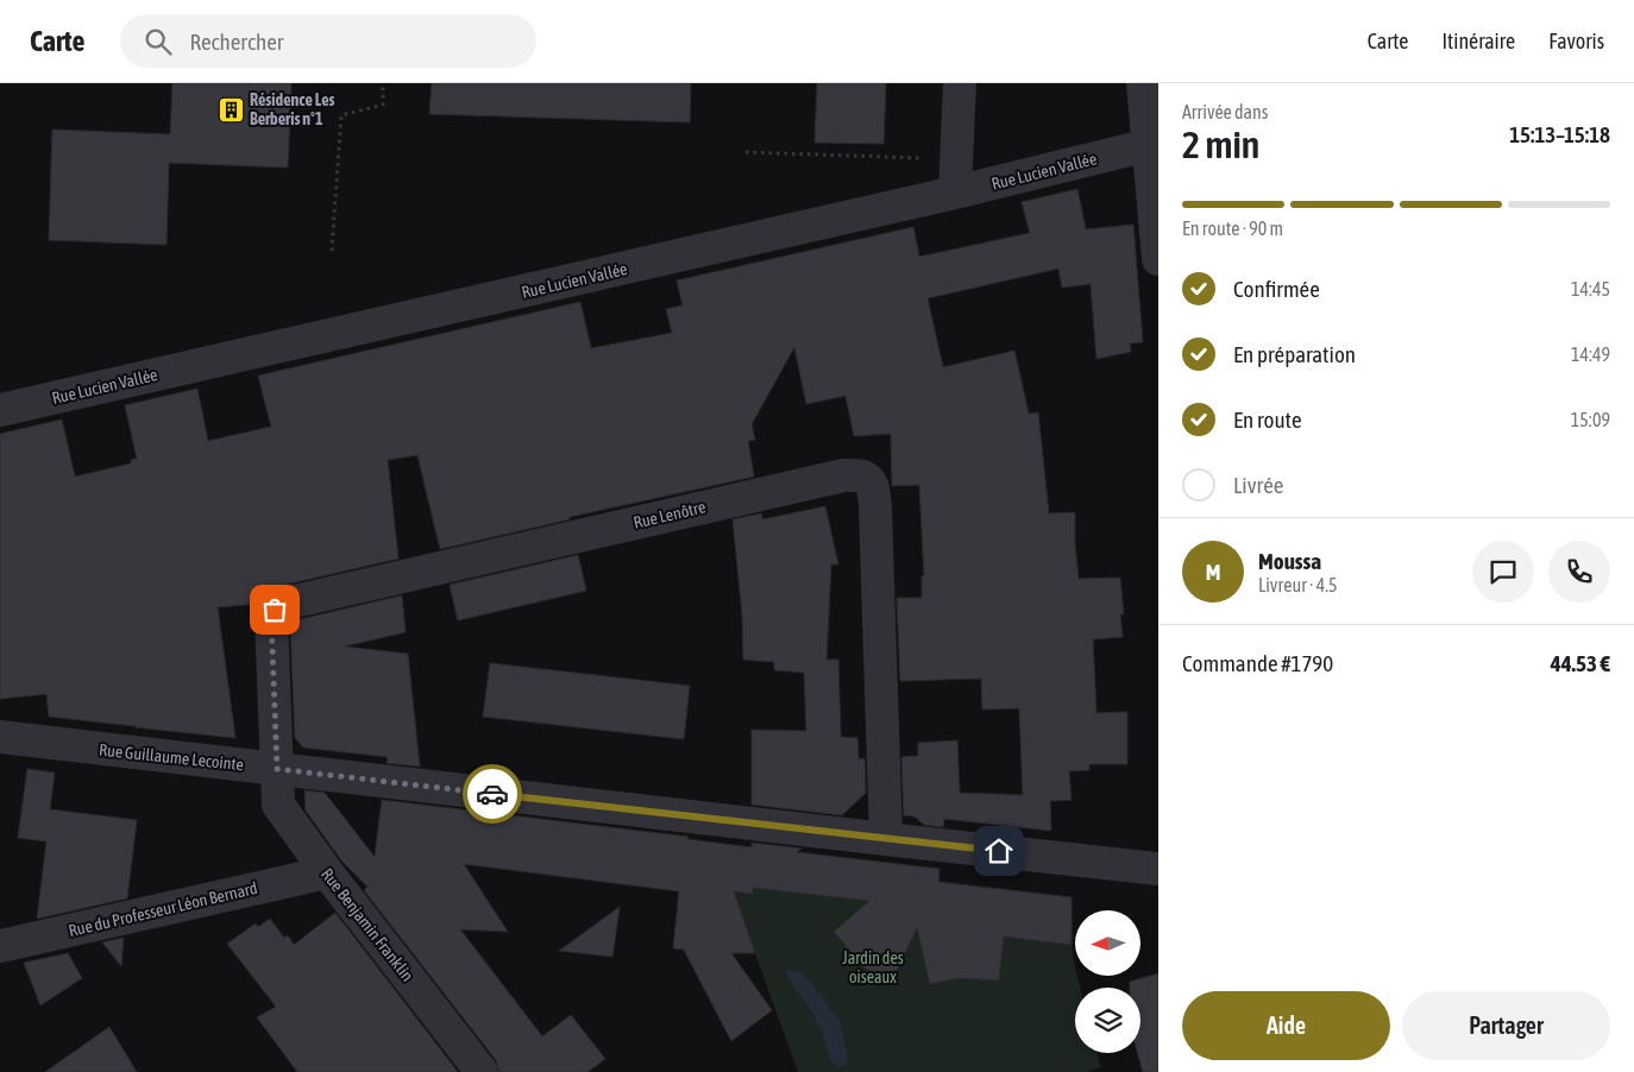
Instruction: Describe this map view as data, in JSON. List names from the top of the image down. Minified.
{"streets":{"street":["Rue Lucien Vallée","Rue Lenôtre","Rue Guillaume Lecointe","Rue du Professeur Léon Bernard","Rue Benjamin Franklin"]},"crossings":[["Rue Lenôtre","Rue Guillaume Lecointe"],["Rue Lenôtre","Rue Benjamin Franklin"],["Rue Guillaume Lecointe","Rue Benjamin Franklin"],["Rue du Professeur Léon Bernard","Rue Benjamin Franklin"]],"parks":["Jardin des oiseaux"],"places":{"building":["Résidence Les Berberis n°1"]},"north":"left","page":{"header":"Carte","search":"Rechercher","nav":["Carte","Itinéraire","Favoris"],"heading":["2 min","Arrivée dans","15:13–15:18"],"panel":["Moussa","Livreur · 4.5","Commande #1790","44.53 €"],"bar":"En route · 90 m","list":[["Confirmée","14:45"],["En préparation","14:49"],["En route","15:09"],"Livrée"],"round":"M","buttons":["Aide","Partager"]}}
